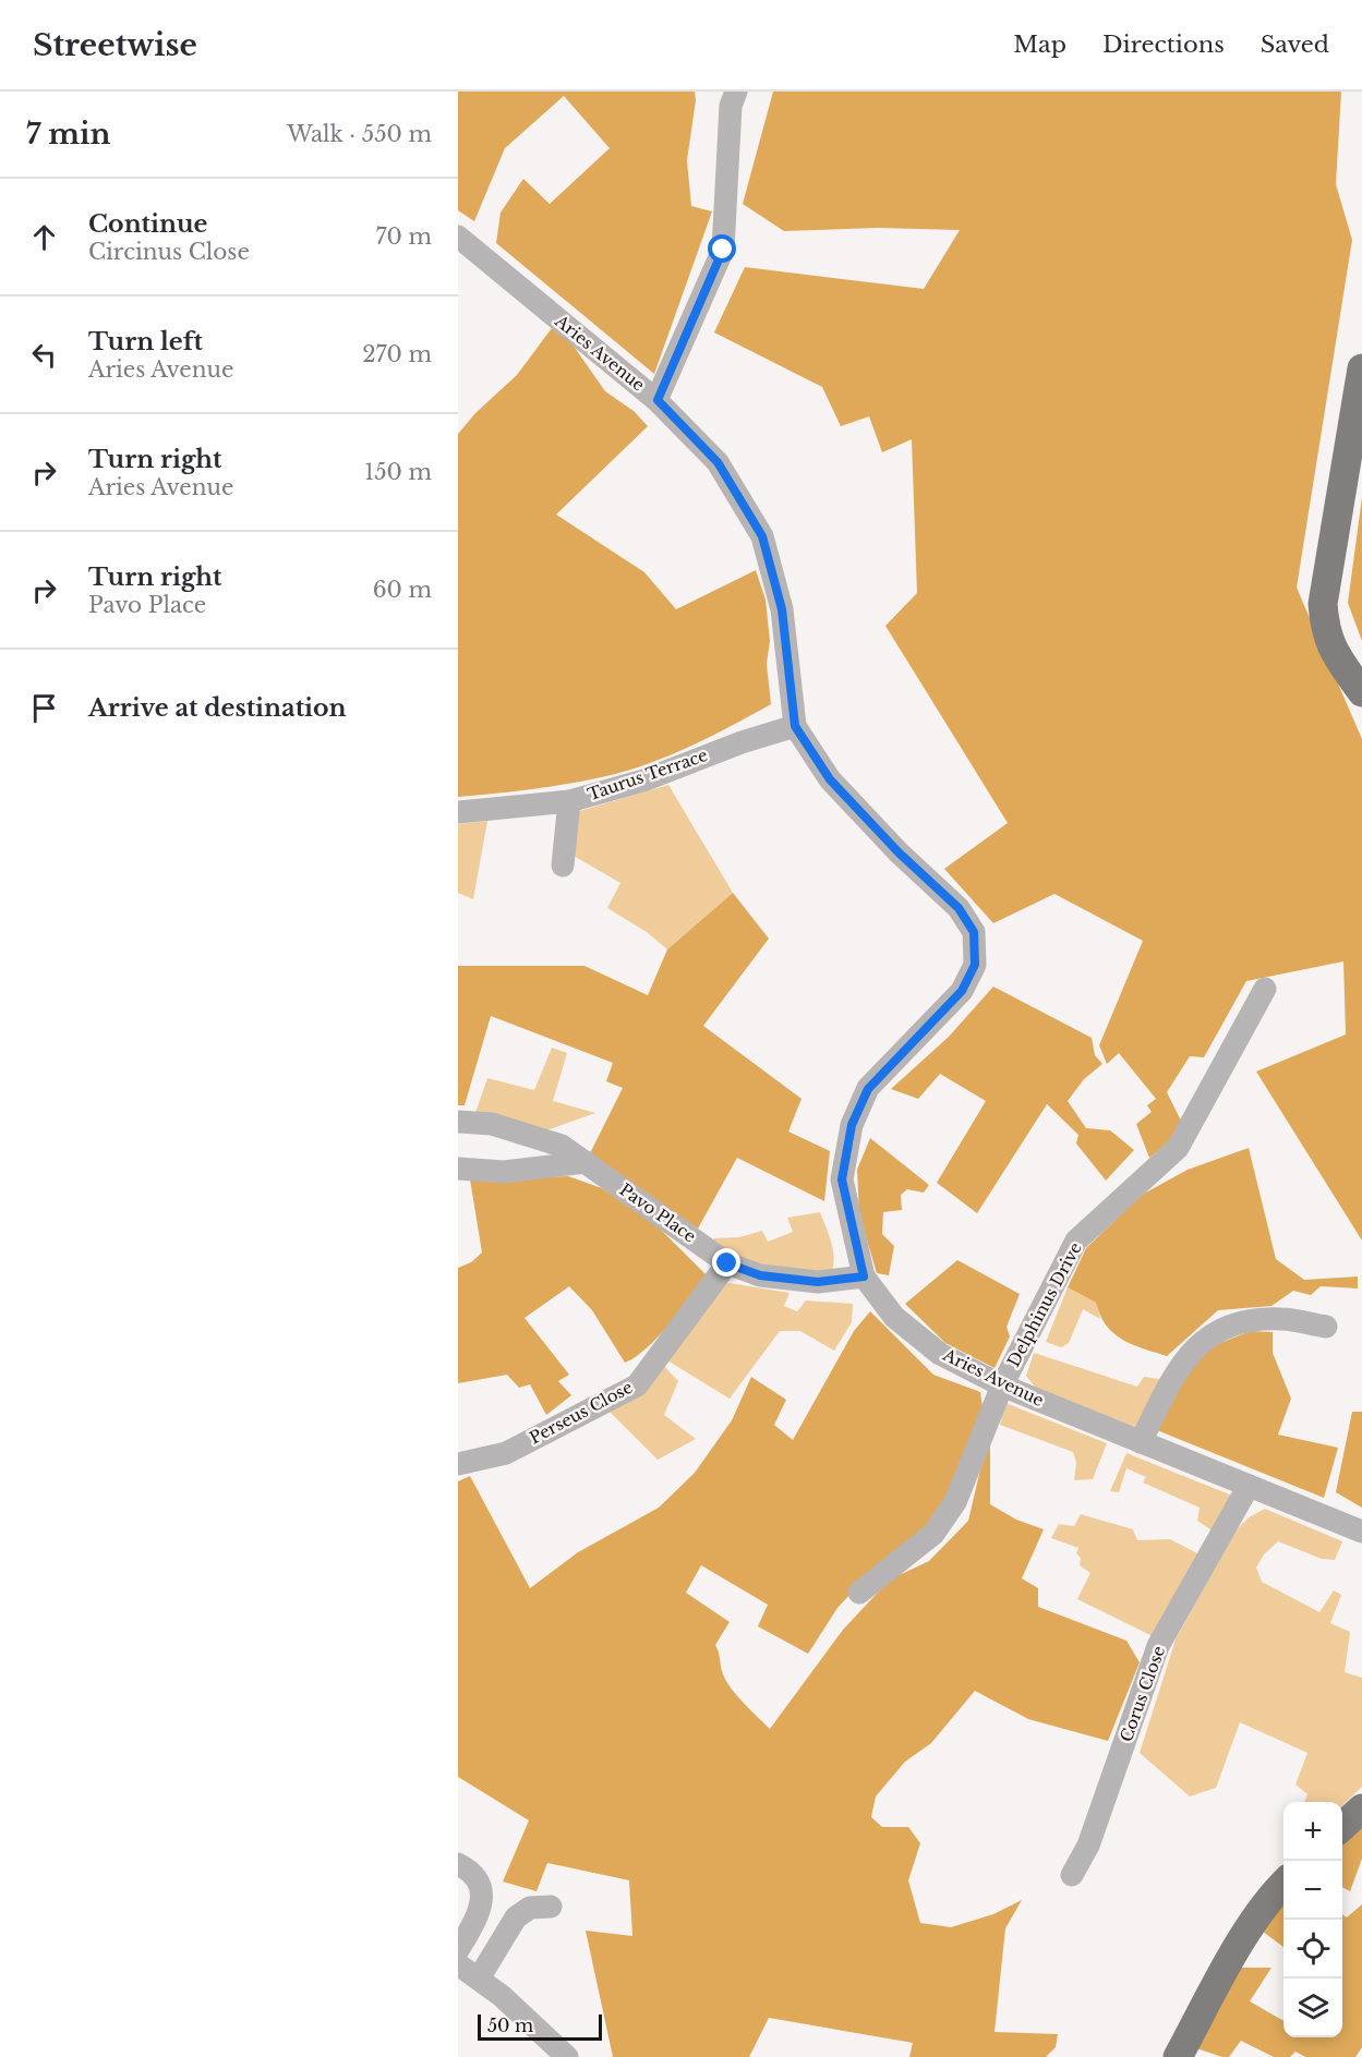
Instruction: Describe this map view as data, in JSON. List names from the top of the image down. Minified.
{"streets":{"street":["Aries Avenue","Taurus Terrace","Pavo Place","Delphinus Drive","Perseus Close","Corus Close"]},"crossings":[["Aries Avenue","Taurus Terrace"],["Aries Avenue","Pavo Place"],["Aries Avenue","Delphinus Drive"],["Aries Avenue","Corus Close"],["Pavo Place","Perseus Close"]],"scale_bar":"50 m","page":{"header":"Streetwise","nav":["Map","Directions","Saved"],"heading":["7 min","Walk · 550 m"],"list":[["Continue","Circinus Close","70 m"],["Turn left","Aries Avenue","270 m"],["Turn right","Aries Avenue","150 m"],["Turn right","Pavo Place","60 m"],"Arrive at destination"],"map_buttons":["+","−"],"scale":"50 m"}}
